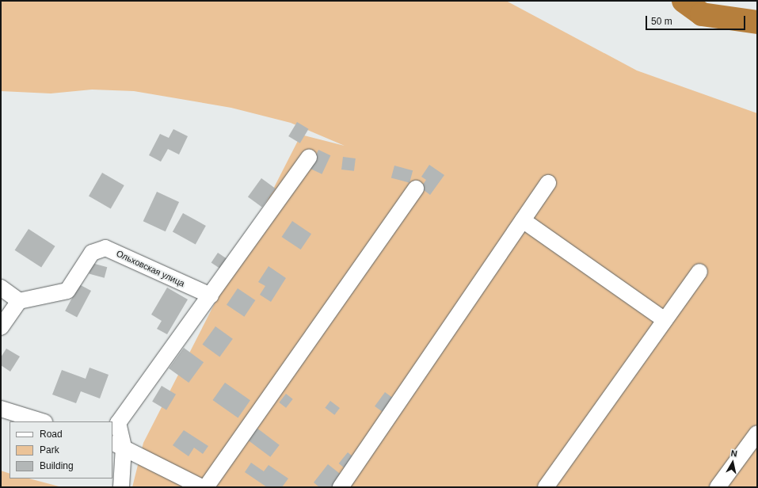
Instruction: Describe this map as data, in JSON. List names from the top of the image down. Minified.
{"streets":{"street":["Ольховская улица"]},"legend":["Road","Park","Building"],"scale_bar":"50 m","north":"top"}
